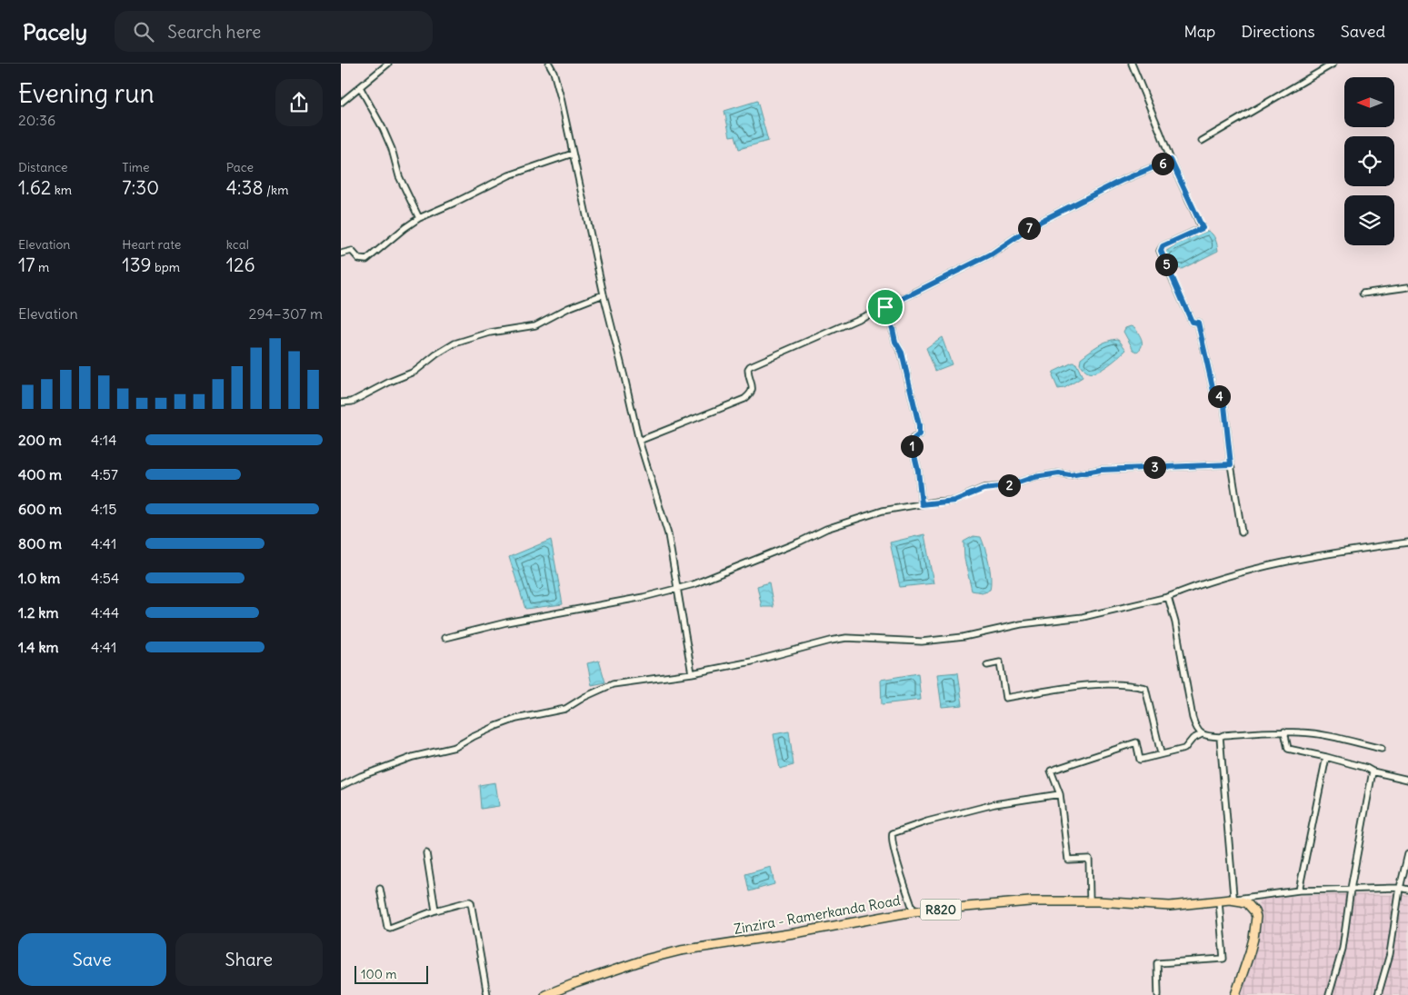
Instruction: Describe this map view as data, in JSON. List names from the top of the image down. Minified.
{"streets":{"main road":["R820","Zinzira - Ramerkanda Road"]},"scale_bar":"100 m","north":"left","page":{"header":"Pacely","search":"Search here","nav":["Map","Directions","Saved"],"heading":["Evening run","20:36"],"stats":[["Distance","1.62 km"],["Time","7:30"],["Pace","4:38 /km"],["Elevation","17 m"],["Heart rate","139 bpm"],["kcal","126"]],"pins":["6","7","5","4","1","3","2"],"chart":["Elevation","294–307 m"],"list":[{"name":"200 m","note":"4:14"},{"name":"400 m","note":"4:57"},{"name":"600 m","note":"4:15"},{"name":"800 m","note":"4:41"},{"name":"1.0 km","note":"4:54"},{"name":"1.2 km","note":"4:44"},{"name":"1.4 km","note":"4:41"}],"buttons":["Save","Share"],"scale":"100 m"}}
